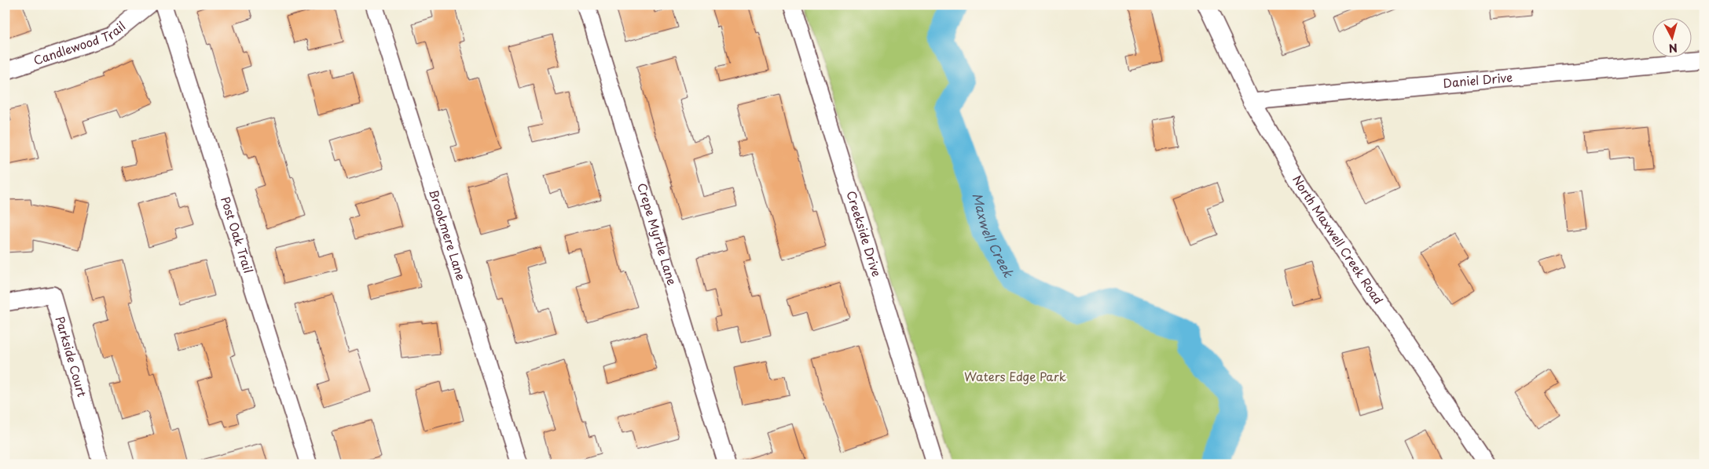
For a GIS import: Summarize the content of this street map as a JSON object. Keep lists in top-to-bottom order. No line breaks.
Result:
{"streets":{"street":["Candlewood Trail","Daniel Drive","Post Oak Trail","Brookmere Lane","Crepe Myrtle Lane","Creekside Drive","North Maxwell Creek Road","Parkside Court"]},"crossings":[["Daniel Drive","North Maxwell Creek Road"]],"water":["Maxwell Creek"],"parks":["Waters Edge Park"],"north":"bottom"}
